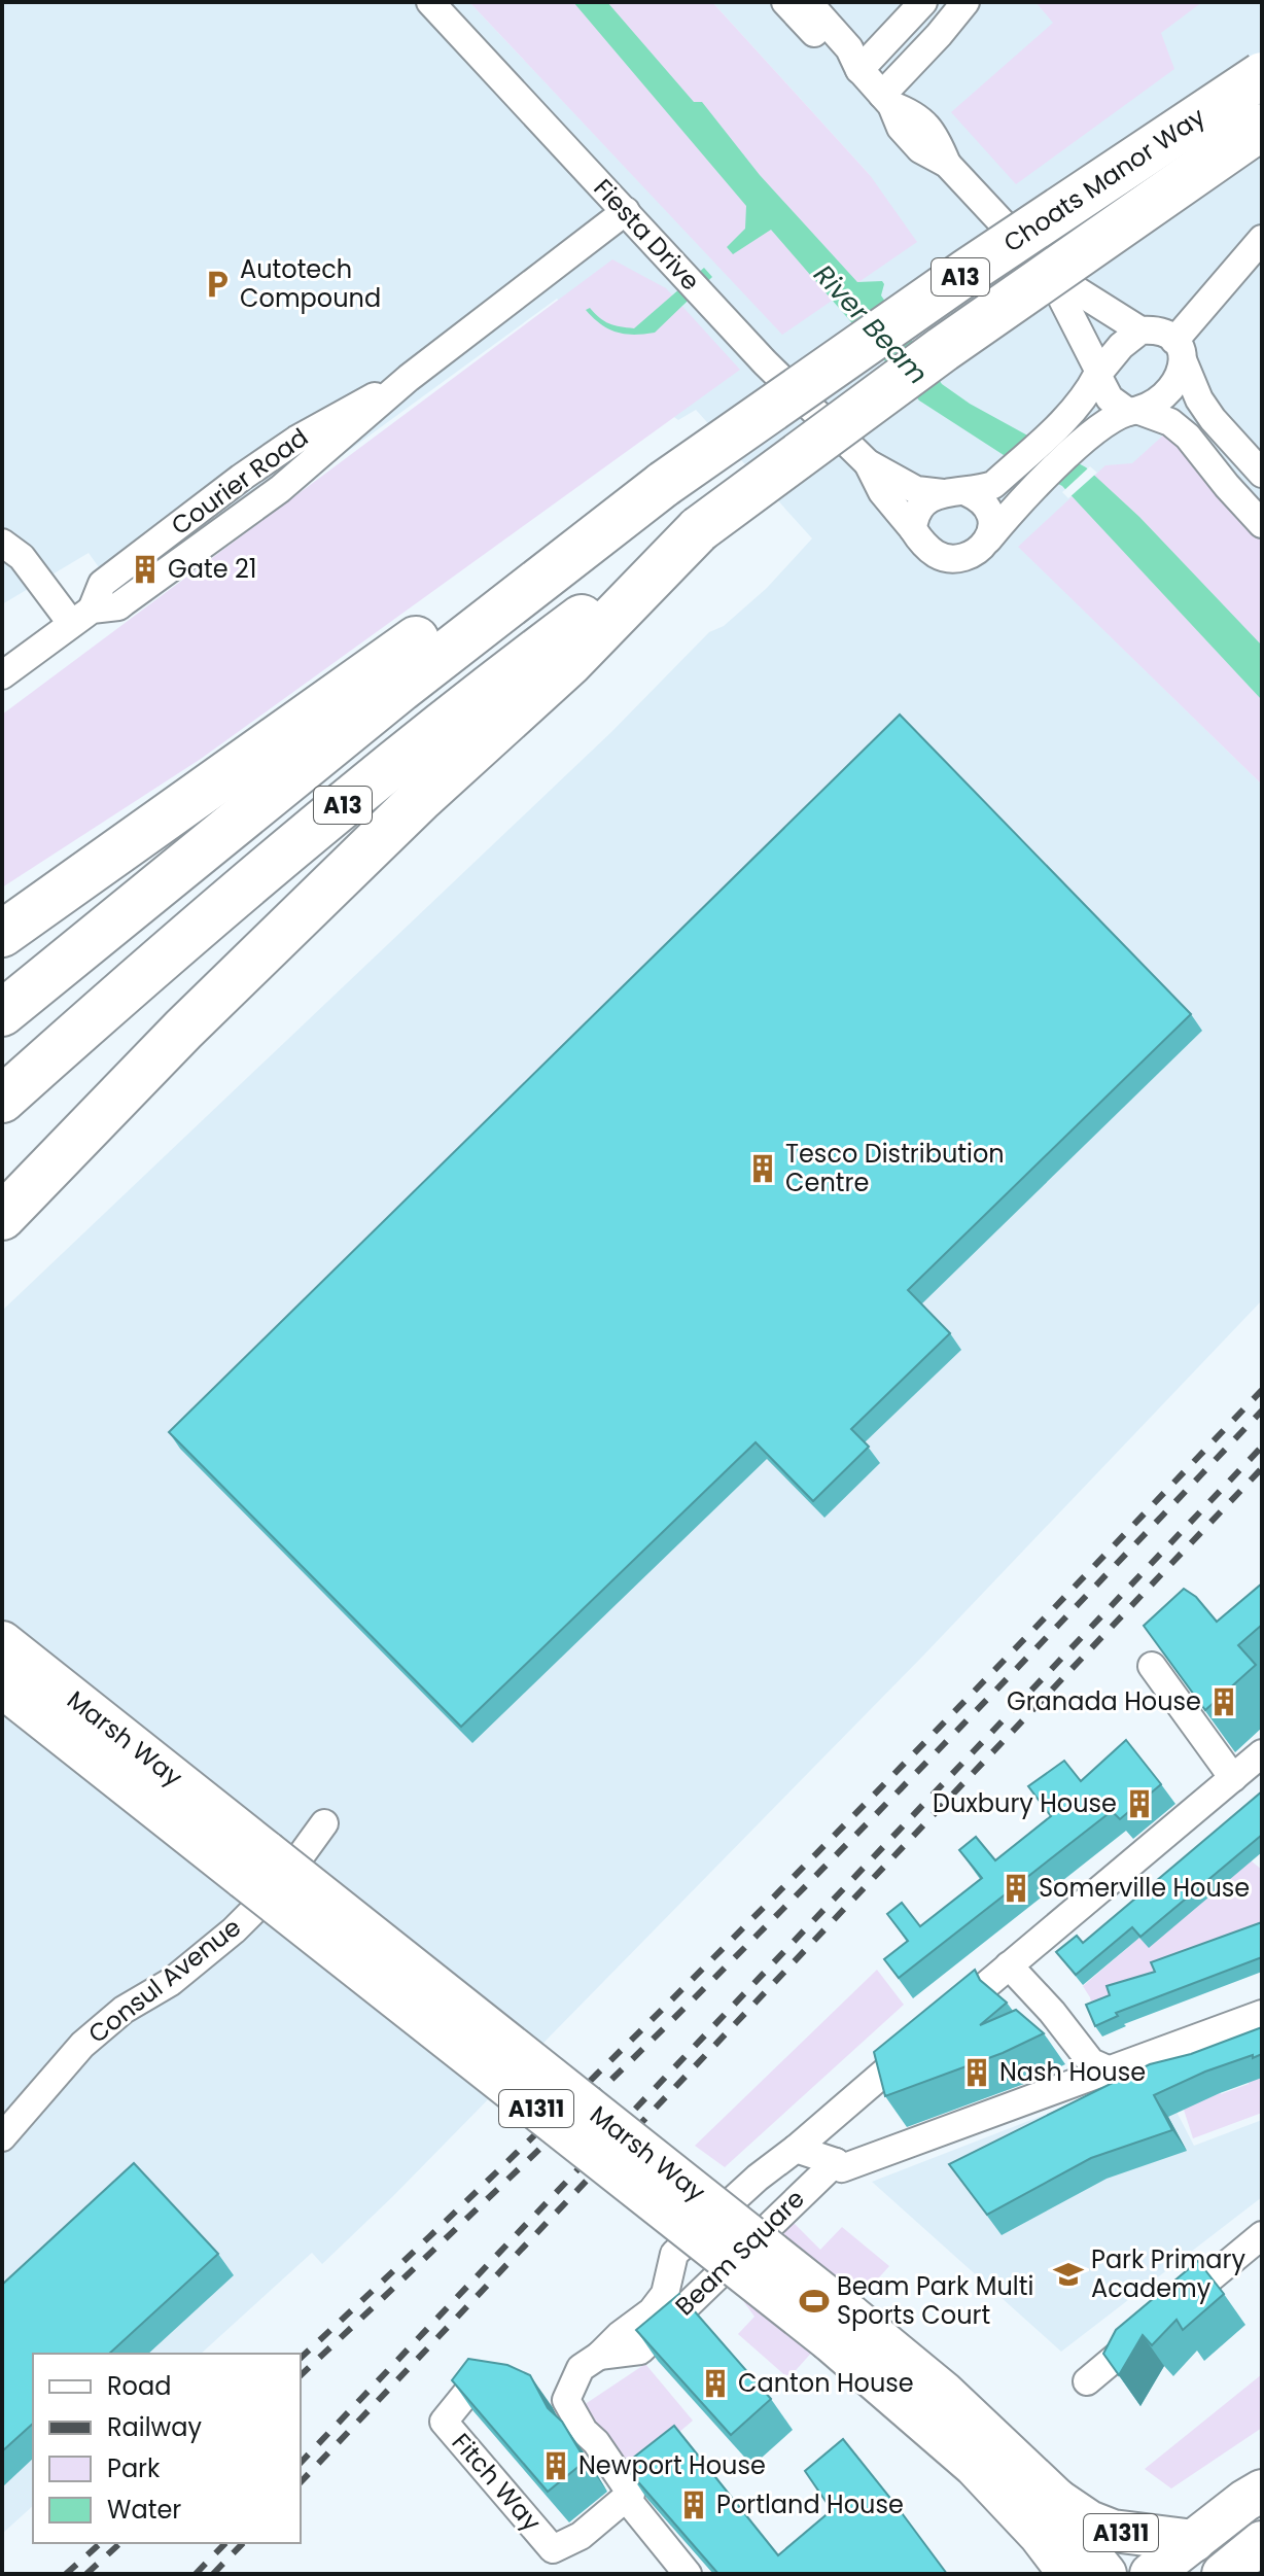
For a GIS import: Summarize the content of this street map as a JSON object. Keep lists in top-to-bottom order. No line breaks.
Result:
{"streets":{"highway":["Choats Manor Way","A13"],"main road":["Marsh Way","A1311"],"street":["Fiesta Drive","Courier Road","Consul Avenue","Beam Square","Fitch Way"]},"crossings":[["Choats Manor Way","A13"],["Fiesta Drive","Courier Road"],["Marsh Way","A1311"]],"water":["River Beam"],"places":{"parking":["Autotech Compound"],"building":["Gate 21","Tesco Distribution Centre","Granada House","Duxbury House","Somerville House","Nash House","Canton House","Newport House","Portland House"],"school or university":["Park Primary Academy"],"sports":["Beam Park Multi Sports Court"]},"legend":["Road","Railway","Park","Water"]}
